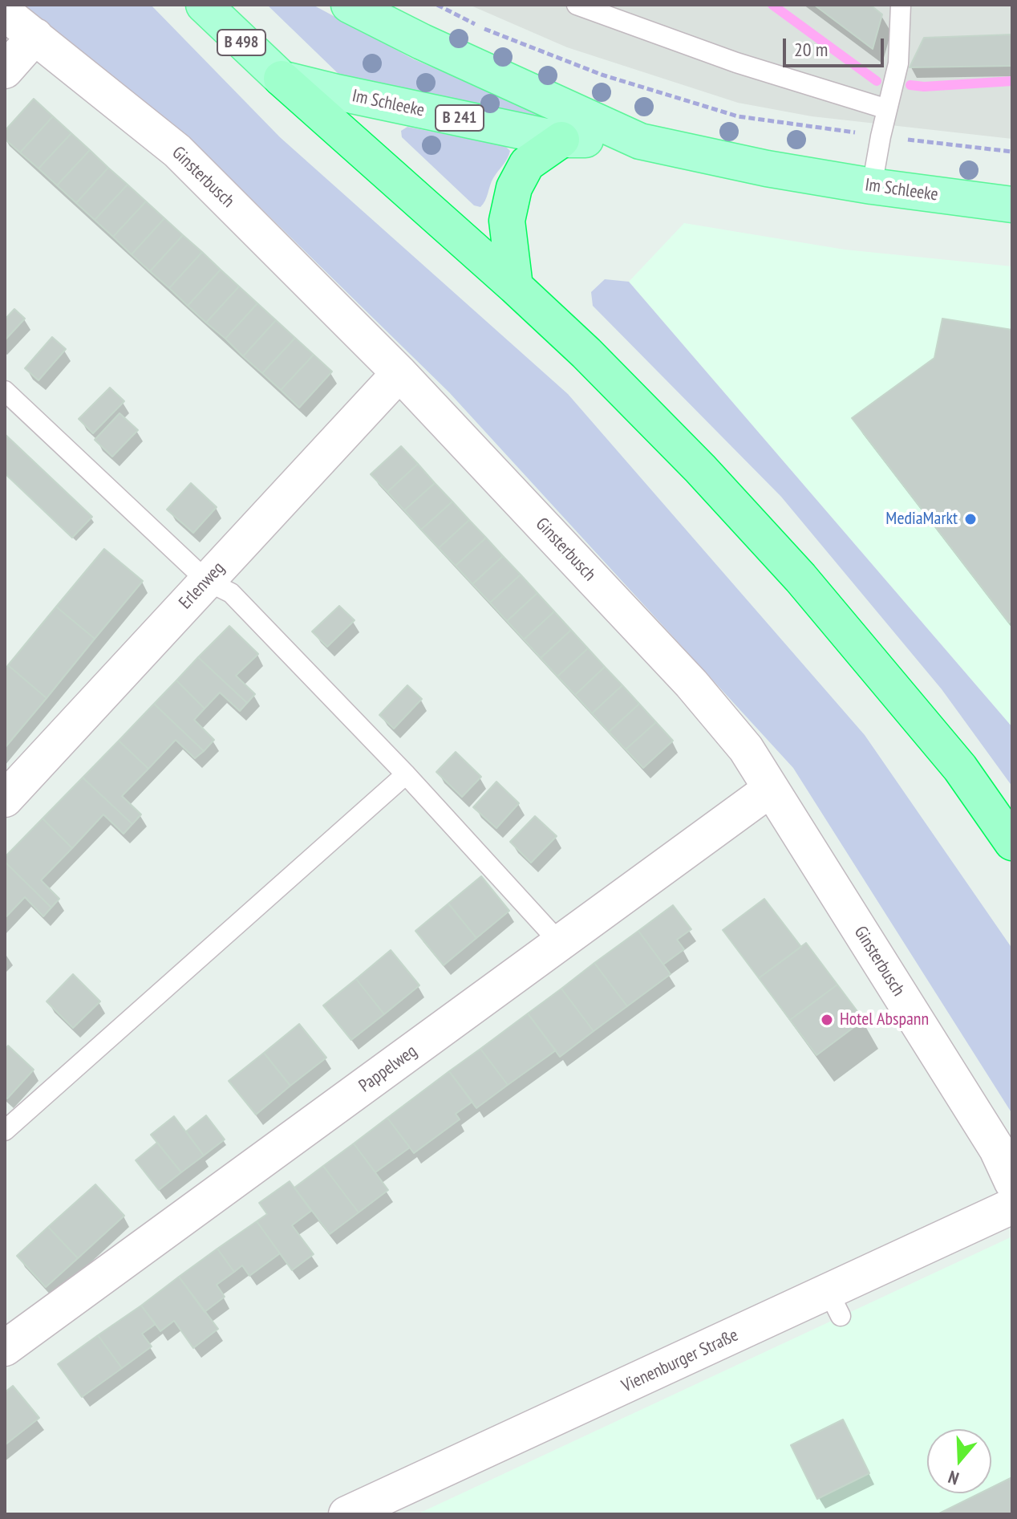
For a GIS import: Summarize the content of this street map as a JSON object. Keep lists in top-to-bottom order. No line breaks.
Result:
{"streets":{"main road":["B 498","Im Schleeke","B 241"],"street":["Ginsterbusch","Erlenweg","Pappelweg","Vienenburger Straße"]},"crossings":[["Ginsterbusch","Erlenweg"],["Ginsterbusch","Pappelweg"]],"places":["MediaMarkt","Hotel Abspann"],"scale_bar":"20 m","north":"bottom"}
